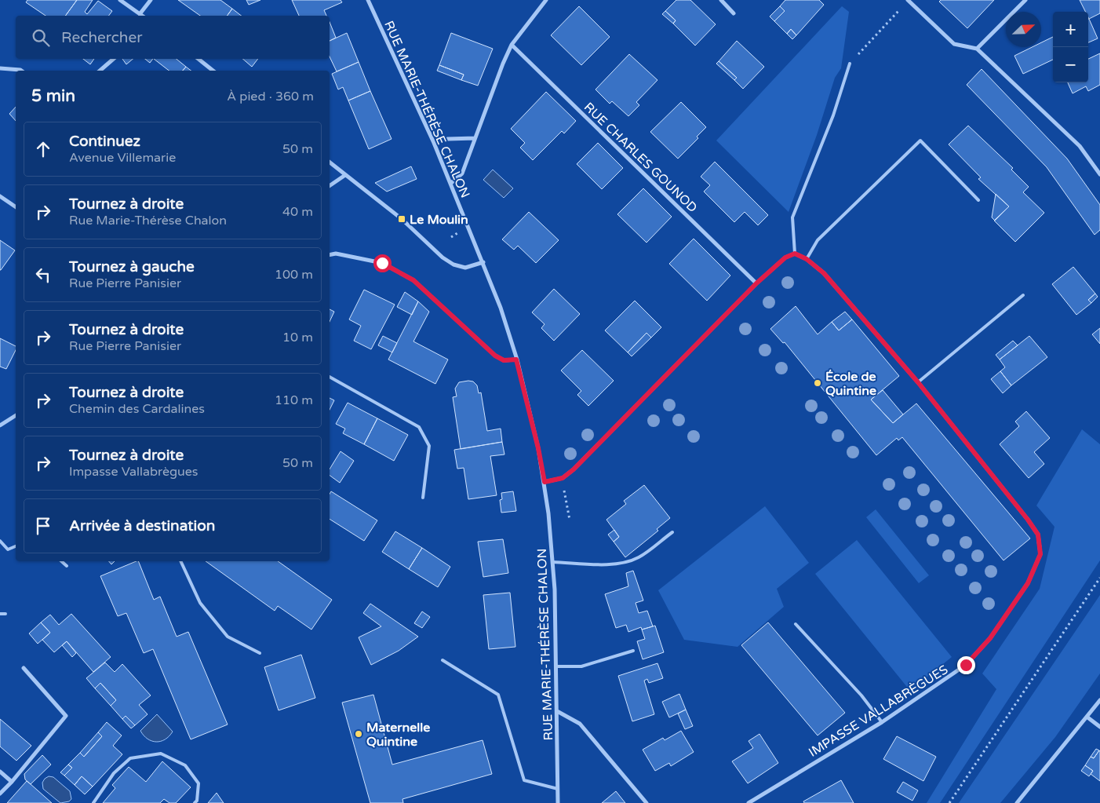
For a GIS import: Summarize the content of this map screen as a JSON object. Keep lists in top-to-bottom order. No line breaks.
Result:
{"streets":{"street":["RUE MARIE-THÉRÈSE CHALON","RUE CHARLES GOUNOD","IMPASSE VALLABRÈGUES"]},"places":{"transit":["Le Moulin"],"other":["École de Quintine","Maternelle Quintine"]},"north":"top right","page":{"map_buttons":["+","−"],"search":"Rechercher","heading":["5 min","À pied · 360 m"],"list":[["Continuez","Avenue Villemarie","50 m"],["Tournez à droite","Rue Marie-Thérèse Chalon","40 m"],["Tournez à gauche","Rue Pierre Panisier","100 m"],["Tournez à droite","Rue Pierre Panisier","10 m"],["Tournez à droite","Chemin des Cardalines","110 m"],["Tournez à droite","Impasse Vallabrègues","50 m"],"Arrivée à destination"]}}
